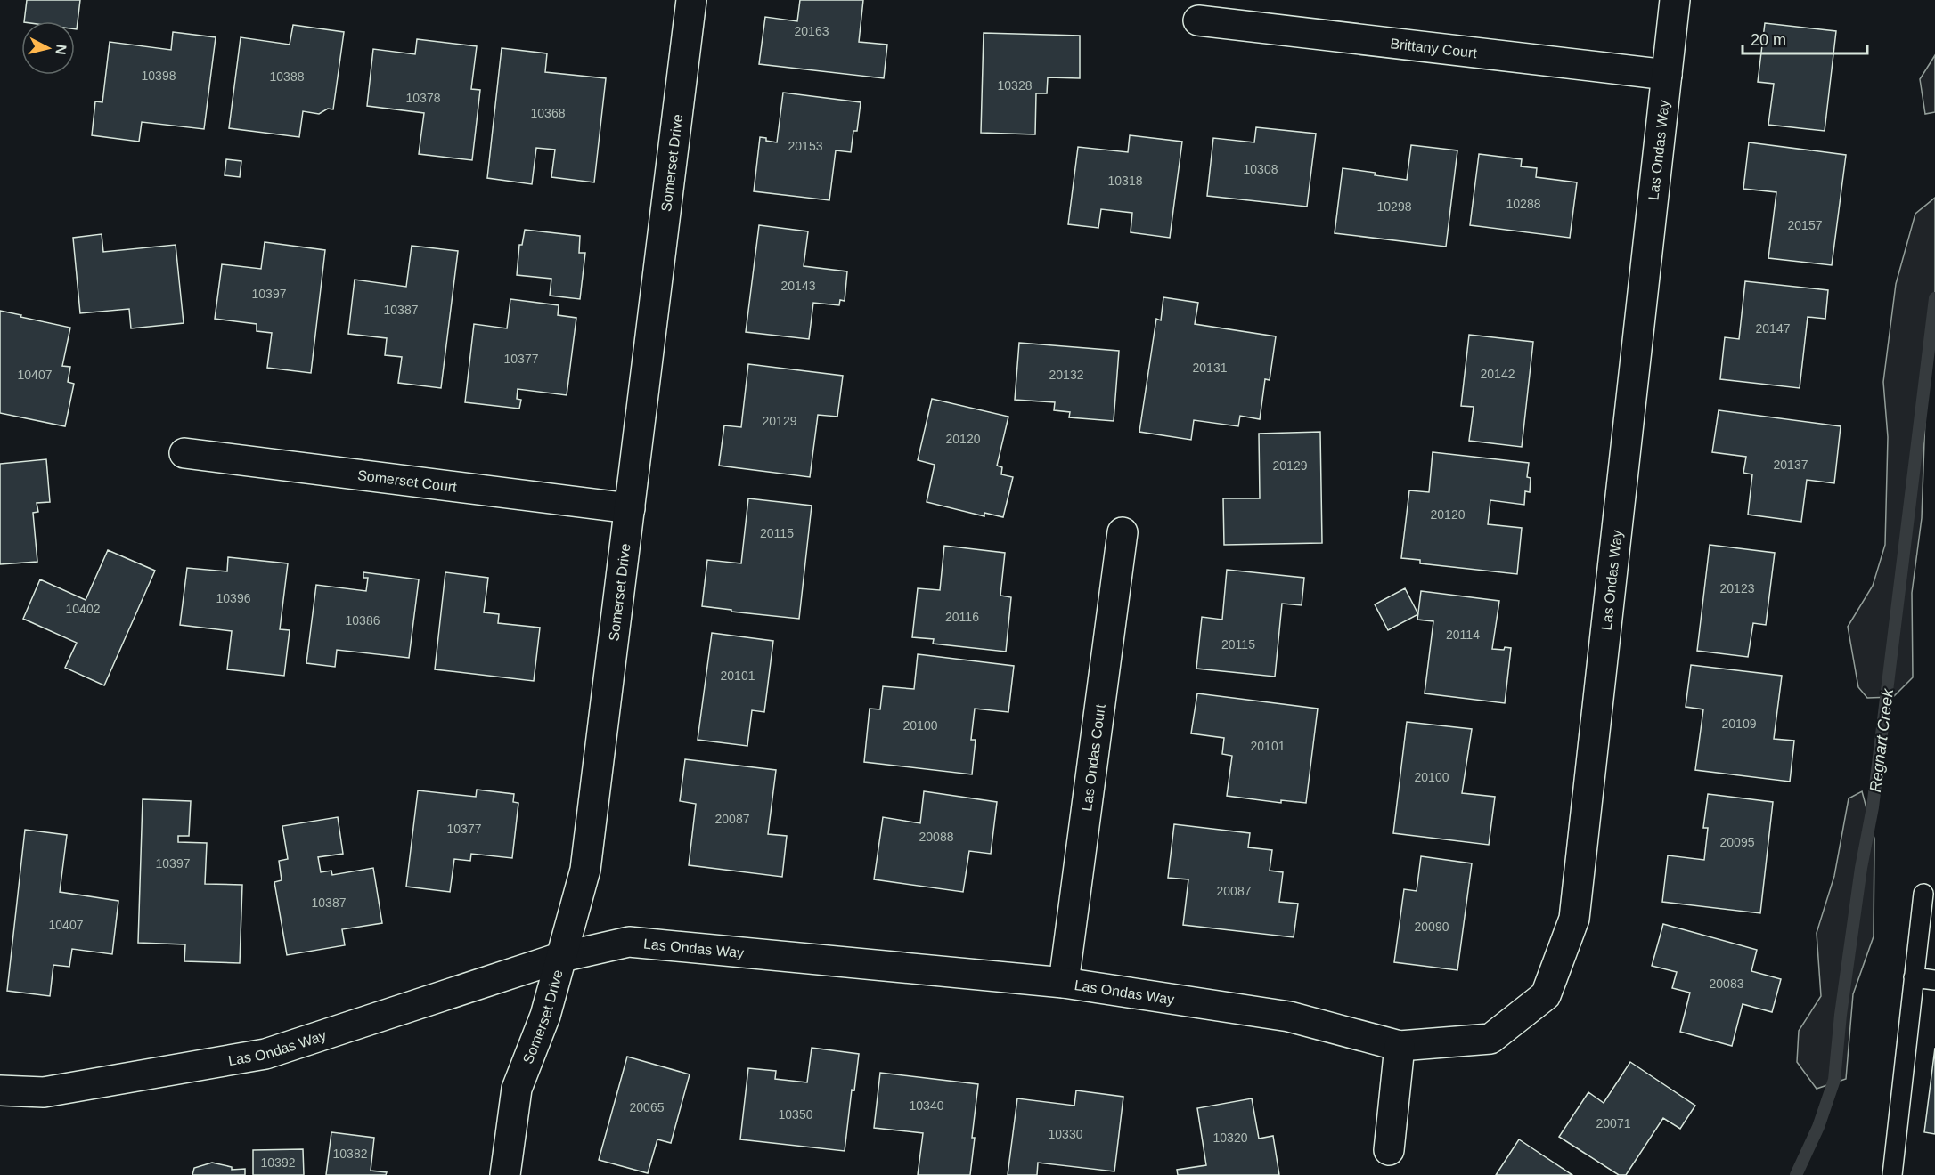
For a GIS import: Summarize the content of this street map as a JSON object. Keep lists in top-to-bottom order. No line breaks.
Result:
{"streets":{"street":["Brittany Court","Las Ondas Way","Somerset Drive","Somerset Court","Las Ondas Court"]},"crossings":[["Brittany Court","Las Ondas Way"],["Las Ondas Way","Somerset Drive"],["Las Ondas Way","Las Ondas Court"],["Somerset Drive","Somerset Court"]],"water":["Regnart Creek"],"house_numbers":["20163","10398","10388","10328","10378","10368","20153","10308","10318","10288","10298","20157","20143","10397","10387","20147","10377","20131","20142","10407","20132","20129","20120","20137","20129","20120","20115","20123","10396","10402","20116","10386","20114","20115","20101","20109","20100","20101","20100","20087","10377","20088","20095","10397","20087","10387","10407","20090","20083","10340","20065","10350","20071","10330","10320","10382","10392"],"scale_bar":"20 m","north":"right"}
